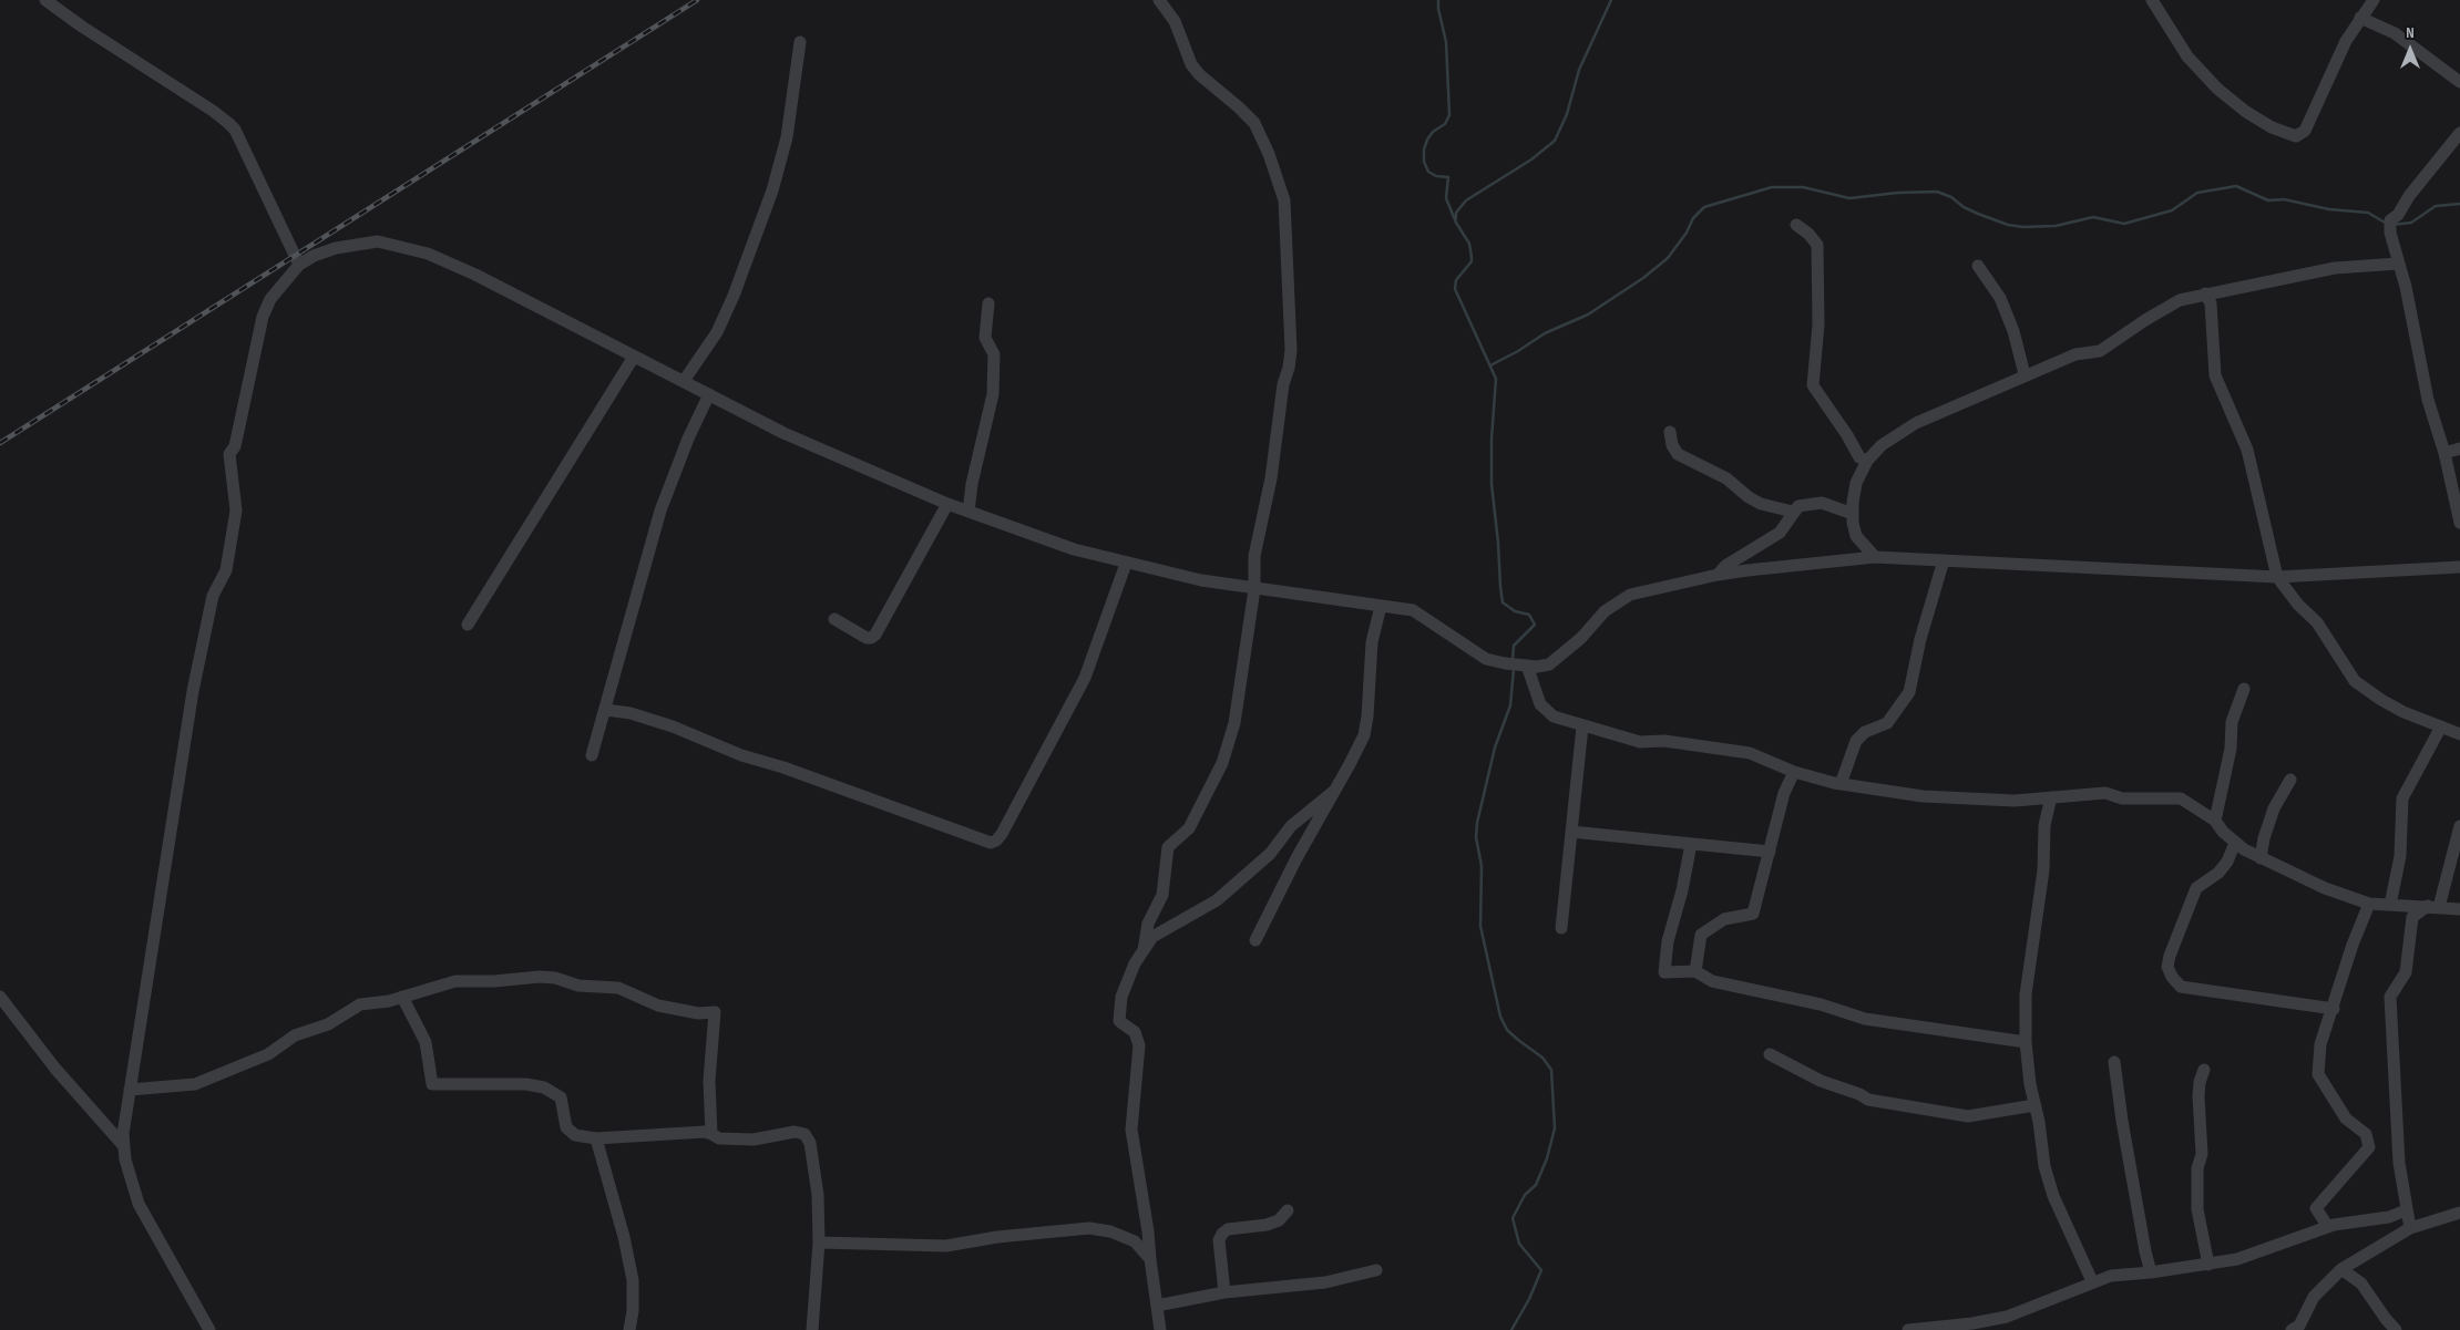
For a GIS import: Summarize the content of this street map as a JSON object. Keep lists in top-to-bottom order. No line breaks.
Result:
{"north":"top"}
